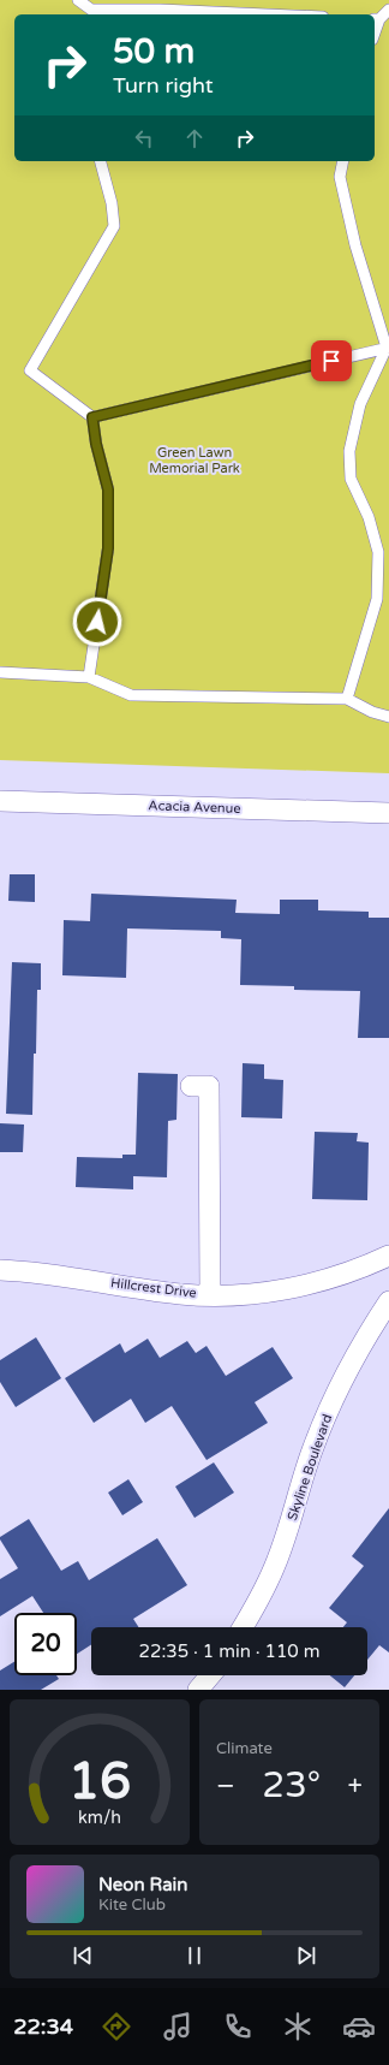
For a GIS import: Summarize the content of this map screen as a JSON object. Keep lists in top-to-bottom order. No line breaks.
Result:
{"streets":{"street":["Acacia Avenue","Hillcrest Drive","Skyline Boulevard"]},"parks":["Green Lawn Memorial Park"],"page":{"turn":["50 m","Turn right"],"limit":"20","trip":"22:35 · 1 min · 110 m","tile":"Climate","heat":["−","23°","+"],"song":["Neon Rain","Kite Club"],"tabs":"22:34","gauge":["16","km/h"]}}
